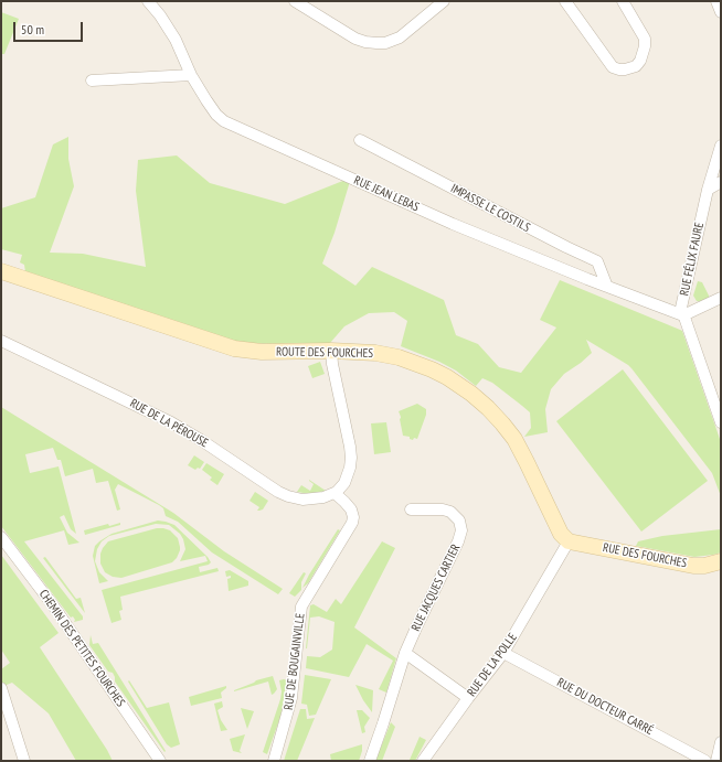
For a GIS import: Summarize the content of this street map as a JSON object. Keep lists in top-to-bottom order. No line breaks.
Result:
{"streets":{"main road":["ROUTE DES FOURCHES","RUE DES FOURCHES"],"street":["RUE JEAN LEBAS","IMPASSE LE COSTILS","RUE FÉLIX FAURE","RUE DE LA PÉROUSE","RUE JACQUES CARTIER","CHEMIN DES PETITES FOURCHES","RUE DE BOUGAINVILLE","RUE DE LA POLLE","RUE DU DOCTEUR CARRÉ"]},"crossings":[["RUE JEAN LEBAS","IMPASSE LE COSTILS"],["RUE JEAN LEBAS","RUE FÉLIX FAURE"],["ROUTE DES FOURCHES","RUE DES FOURCHES"],["ROUTE DES FOURCHES","RUE DE LA POLLE"],["RUE DE LA PÉROUSE","RUE DE BOUGAINVILLE"],["RUE DES FOURCHES","RUE DE LA POLLE"],["RUE DE LA POLLE","RUE DU DOCTEUR CARRÉ"]],"scale_bar":"50 m"}
